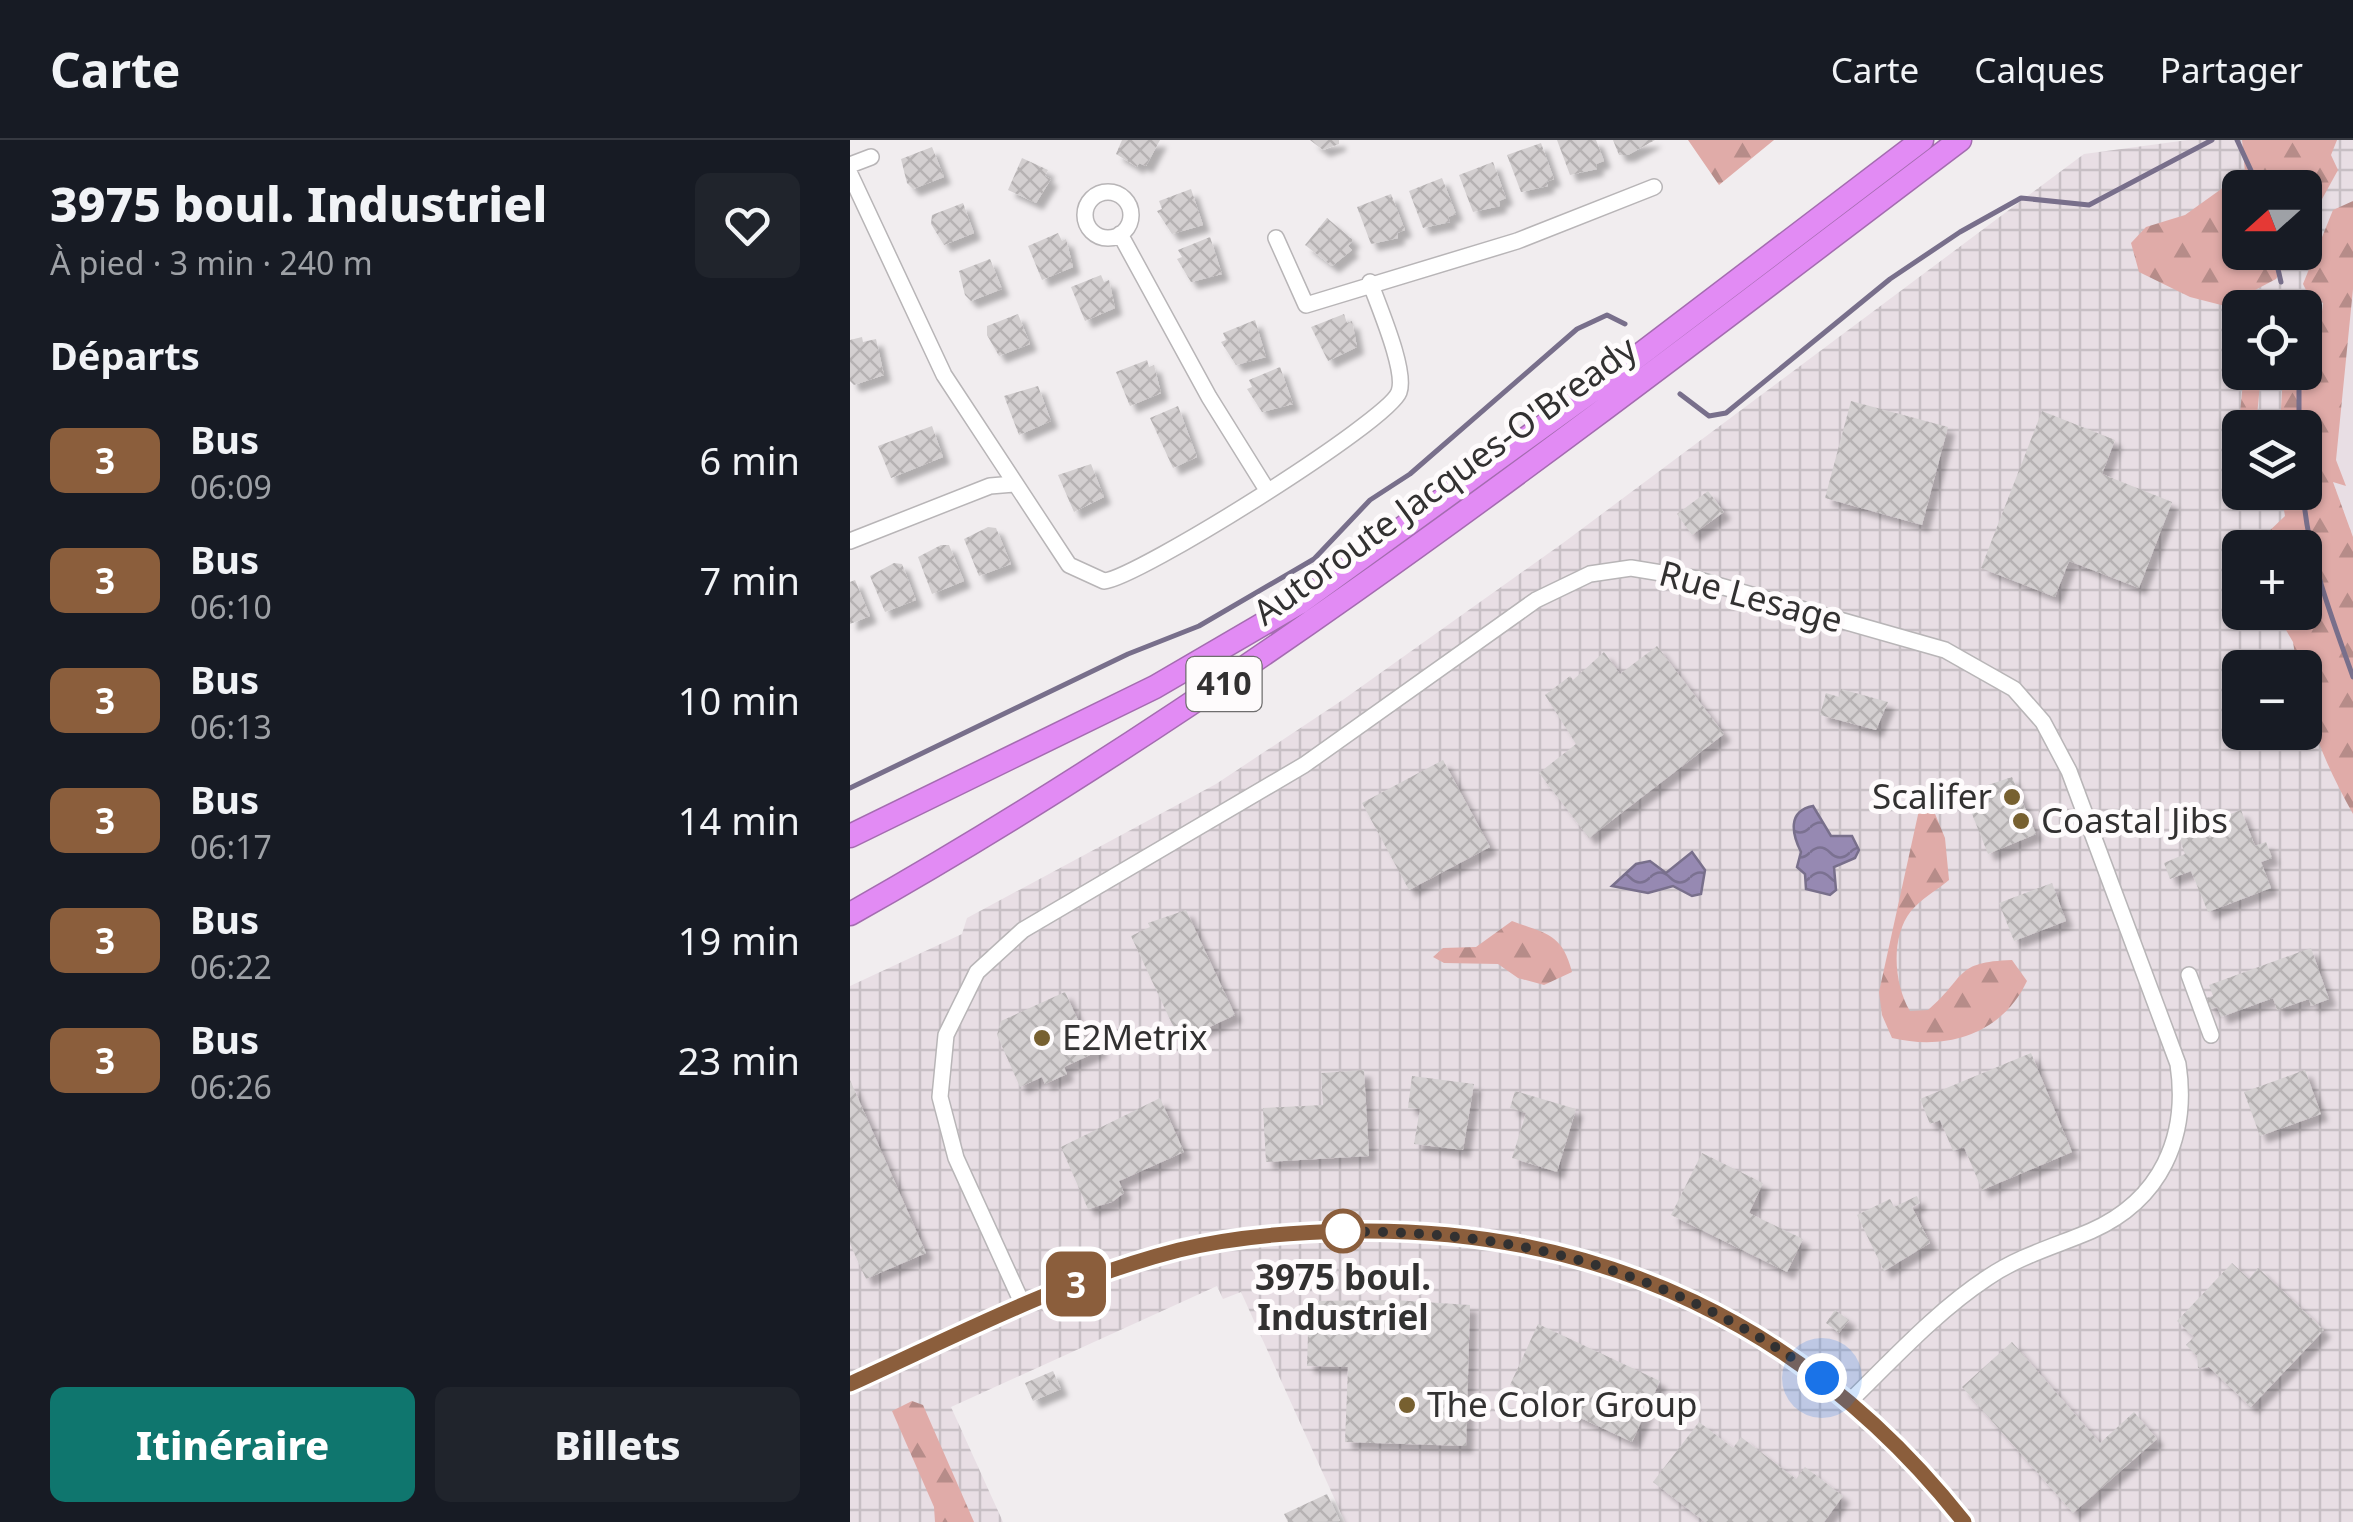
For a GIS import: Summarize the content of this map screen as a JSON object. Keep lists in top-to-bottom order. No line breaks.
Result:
{"streets":{"highway":["Autoroute Jacques-O'Bready","410"],"street":["Rue Lesage"]},"places":["Scalifer","Coastal Jibs","E2Metrix","3975 boul. Industriel","The Color Group"],"lines":["bus line 3"],"north":"left","page":{"header":"Carte","nav":["Carte","Calques","Partager"],"heading":[["3975 boul. Industriel","À pied · 3 min · 240 m"],"Départs"],"on_map":"3","map_buttons":["+","−"],"list":[{"mark":"3","name":"Bus","note":"06:09","value":"6 min"},{"mark":"3","name":"Bus","note":"06:10","value":"7 min"},{"mark":"3","name":"Bus","note":"06:13","value":"10 min"},{"mark":"3","name":"Bus","note":"06:17","value":"14 min"},{"mark":"3","name":"Bus","note":"06:22","value":"19 min"},{"mark":"3","name":"Bus","note":"06:26","value":"23 min"}],"buttons":["Itinéraire","Billets"]}}
